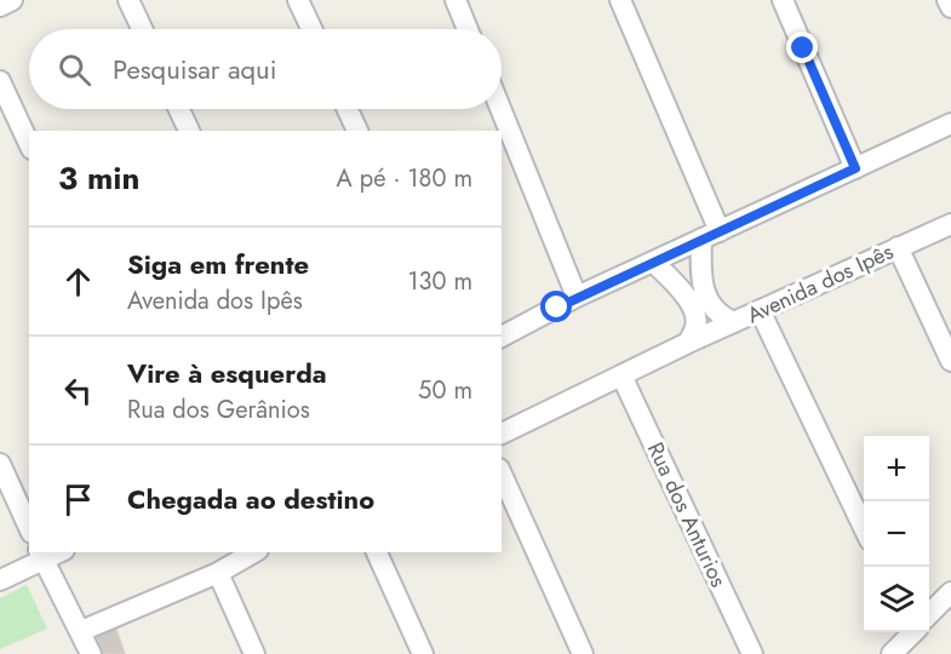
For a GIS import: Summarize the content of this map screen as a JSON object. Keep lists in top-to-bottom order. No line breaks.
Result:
{"streets":{"street":["Avenida dos Ipês","Rua dos Anturios"]},"crossings":[["Avenida dos Ipês","Rua dos Anturios"]],"page":{"search":"Pesquisar aqui","heading":["3 min","A pé · 180 m"],"list":[["Siga em frente","Avenida dos Ipês","130 m"],["Vire à esquerda","Rua dos Gerânios","50 m"],"Chegada ao destino"],"map_buttons":["+","−"]}}
